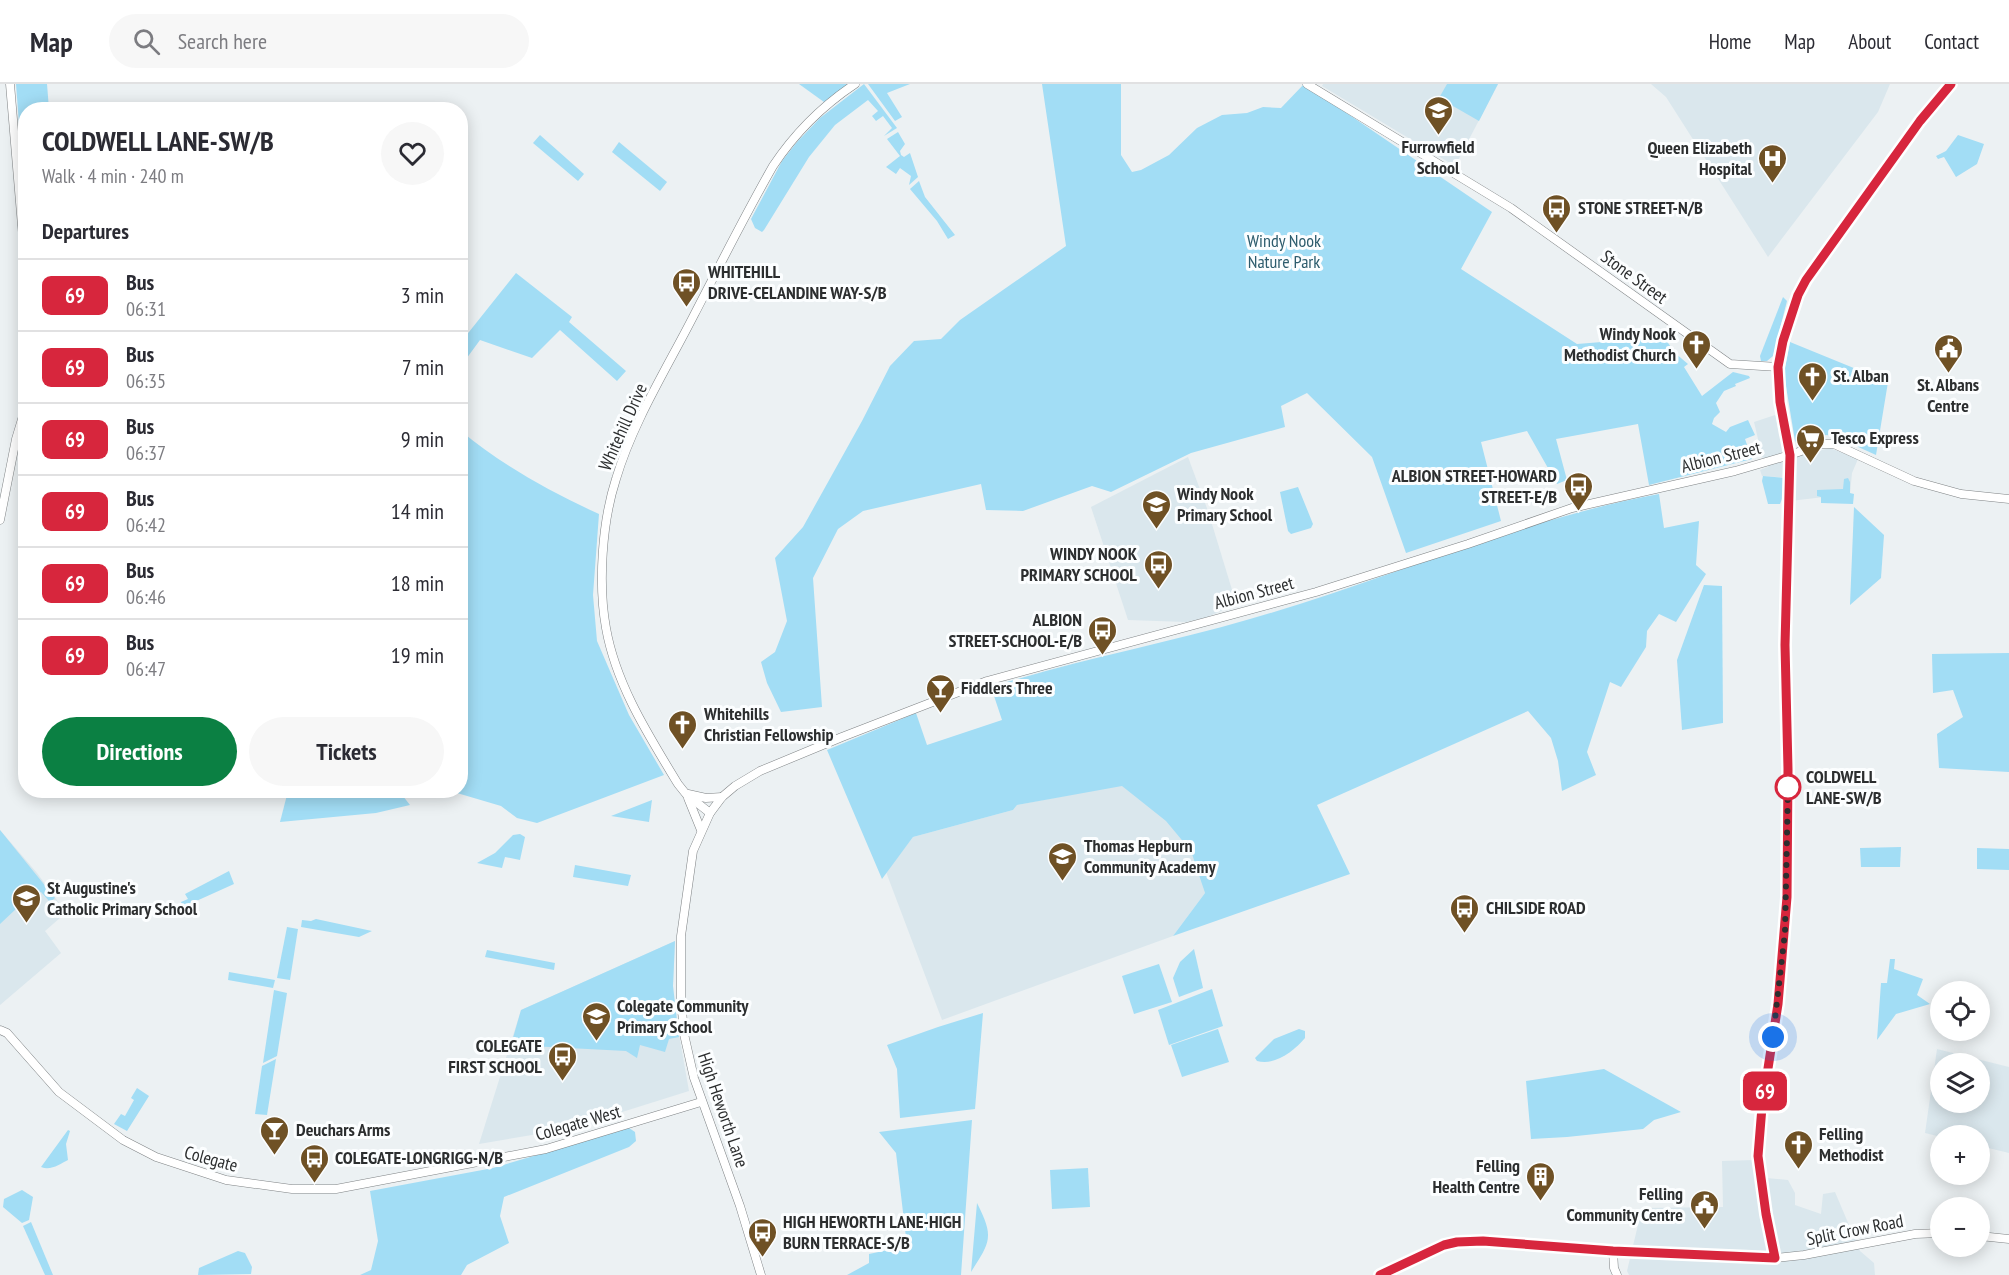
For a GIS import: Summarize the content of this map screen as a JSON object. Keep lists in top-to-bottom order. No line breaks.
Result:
{"streets":{"street":["Stone Street","Whitehill Drive","Albion Street","High Heworth Lane","Colegate West","Colegate","Split Crow Road"]},"crossings":[["Whitehill Drive","High Heworth Lane"],["Albion Street","High Heworth Lane"],["High Heworth Lane","Colegate West"],["Colegate West","Colegate"]],"parks":["Windy Nook Nature Park"],"places":{"school or university":["Furrowfield School","Windy Nook Primary School","Thomas Hepburn Community Academy","St Augustine's Catholic Primary School","Colegate Community Primary School"],"hospital":["Queen Elizabeth Hospital"],"bus stop":["STONE STREET-N/B","WHITEHILL DRIVE-CELANDINE WAY-S/B","ALBION STREET-HOWARD STREET-E/B","WINDY NOOK PRIMARY SCHOOL","ALBION STREET-SCHOOL-E/B","CHILSIDE ROAD","COLEGATE FIRST SCHOOL","COLEGATE-LONGRIGG-N/B","HIGH HEWORTH LANE-HIGH BURN TERRACE-S/B"],"church":["Windy Nook Methodist Church","St. Alban","Whitehills Christian Fellowship","Felling Methodist"],"public building":["St. Albans Centre","Felling Community Centre"],"supermarket":["Tesco Express"],"bar":["Fiddlers Three","Deuchars Arms"],"other":["COLDWELL LANE-SW/B"],"building":["Felling Health Centre"]},"lines":["bus line 69"],"page":{"header":"Map","search":"Search here","nav":["Home","Map","About","Contact"],"on_map":"69","heading":[["COLDWELL LANE-SW/B","Walk · 4 min · 240 m"],"Departures"],"list":[{"mark":"69","name":"Bus","note":"06:31","value":"3 min"},{"mark":"69","name":"Bus","note":"06:35","value":"7 min"},{"mark":"69","name":"Bus","note":"06:37","value":"9 min"},{"mark":"69","name":"Bus","note":"06:42","value":"14 min"},{"mark":"69","name":"Bus","note":"06:46","value":"18 min"},{"mark":"69","name":"Bus","note":"06:47","value":"19 min"}],"buttons":["Directions","Tickets"],"map_buttons":["+","−"]}}
